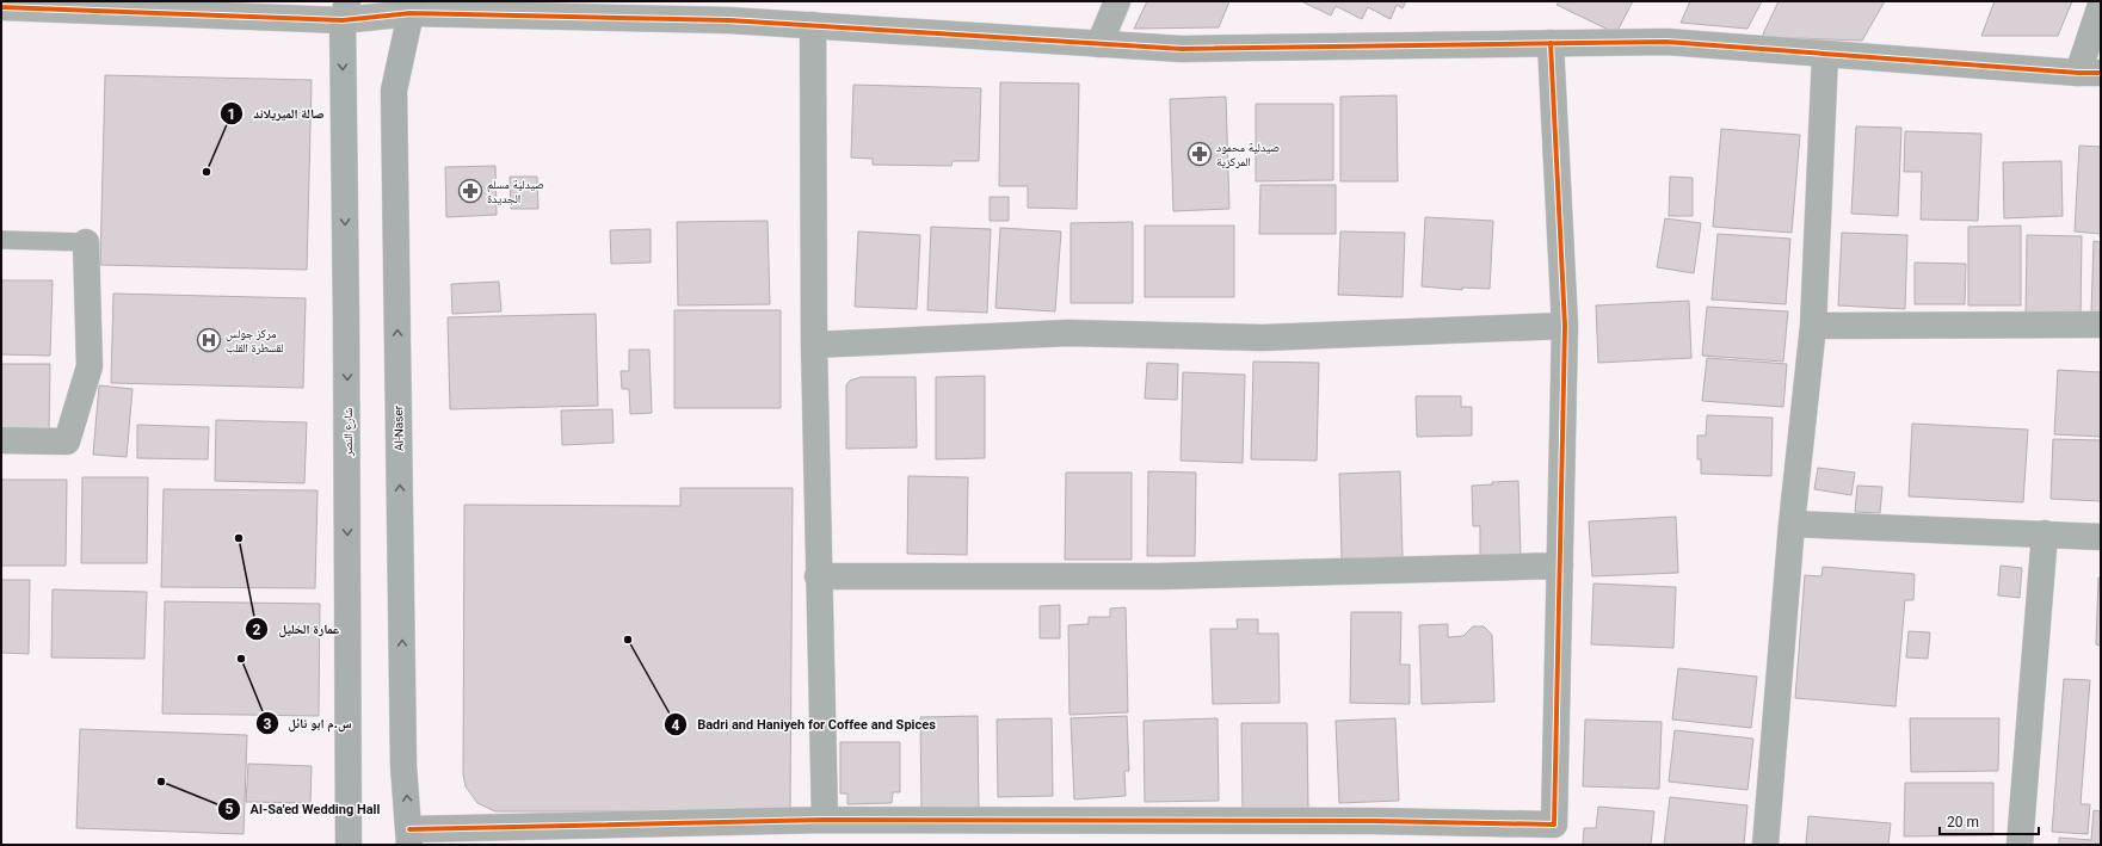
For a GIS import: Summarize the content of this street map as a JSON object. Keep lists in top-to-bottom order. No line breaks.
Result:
{"streets":{"main road":["Al-Naser","شارع النصر"]},"one_way":["Al-Naser","شارع النصر"],"places":{"pharmacy":["صيدلية محمود المركزية","صيدلية مسلم الجديدة"],"other":["صالة الميريلاند","عمارة الخليل","Badri and Haniyeh for Coffee and Spices","س.م ابو نائل","Al-Sa'ed Wedding Hall"],"hospital":["مركز جولس لقسطرة القلب"]},"scale_bar":"20 m"}
